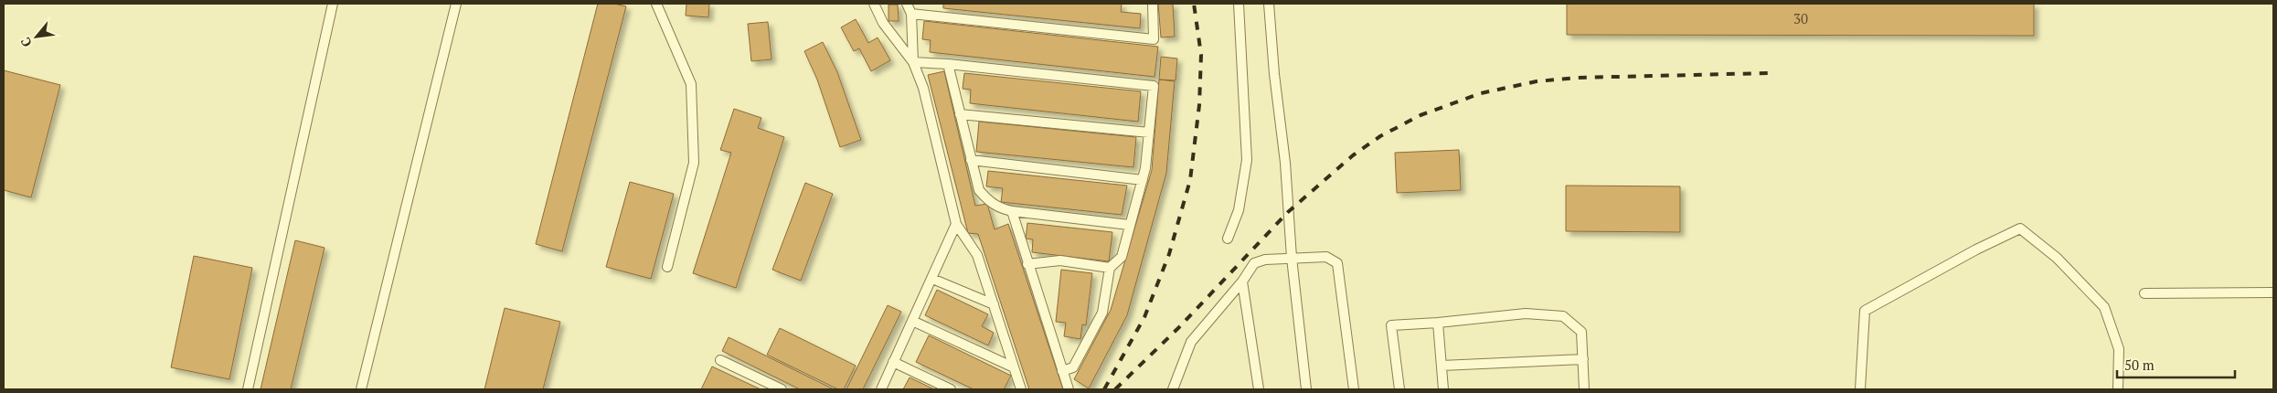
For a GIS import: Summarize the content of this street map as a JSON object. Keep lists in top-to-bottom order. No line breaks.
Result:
{"house_numbers":["30"],"scale_bar":"50 m","north":"bottom left"}
